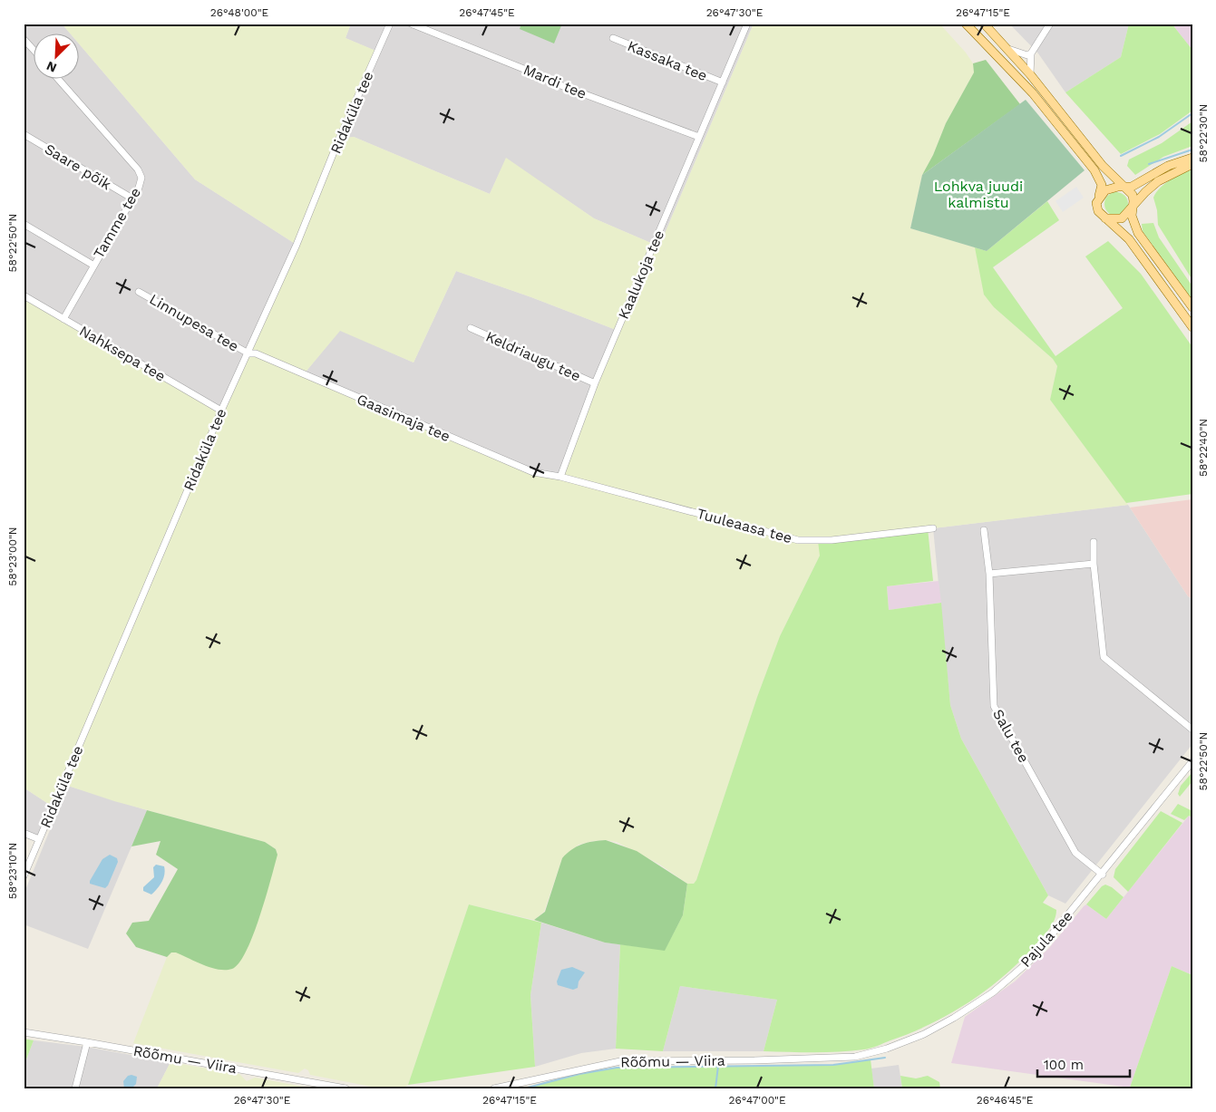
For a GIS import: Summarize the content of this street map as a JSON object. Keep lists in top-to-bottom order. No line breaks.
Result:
{"streets":{"street":["Kassaka tee","Mardi tee","Ridaküla tee","Saare põik","Tamme tee","Kaalukoja tee","Linnupesa tee","Nahksepa tee","Keldriaugu tee","Gaasimaja tee","Tuuleaasa tee","Salu tee","Pajula tee","Rõõmu — Viira"]},"crossings":[["Kassaka tee","Kaalukoja tee"],["Mardi tee","Kaalukoja tee"],["Ridaküla tee","Linnupesa tee"],["Ridaküla tee","Nahksepa tee"],["Ridaküla tee","Gaasimaja tee"],["Saare põik","Tamme tee"],["Tamme tee","Nahksepa tee"],["Kaalukoja tee","Keldriaugu tee"],["Kaalukoja tee","Gaasimaja tee"],["Kaalukoja tee","Tuuleaasa tee"],["Linnupesa tee","Gaasimaja tee"],["Gaasimaja tee","Tuuleaasa tee"],["Salu tee","Pajula tee"],["Pajula tee","Rõõmu — Viira"]],"parks":["Lohkva juudi kalmistu"],"scale_bar":"100 m","north":"bottom left","coordinates":["26°48'00\"E","26°47'45\"E","26°47'30\"E","26°47'15\"E","58°22'30\"N","58°22'50\"N","58°22'40\"N","58°23'00\"N","58°23'10\"N","26°47'00\"E","26°46'45\"E"]}
